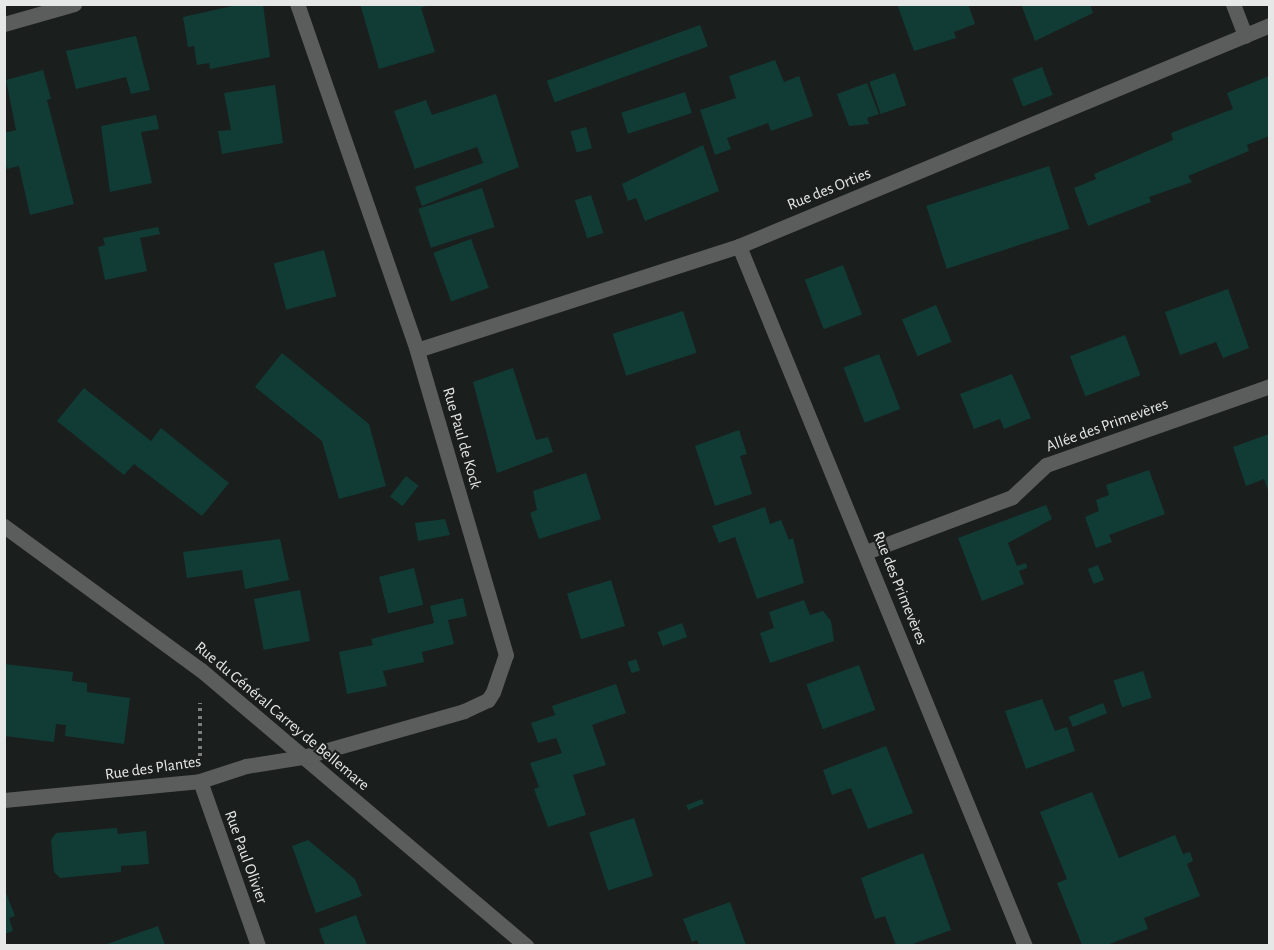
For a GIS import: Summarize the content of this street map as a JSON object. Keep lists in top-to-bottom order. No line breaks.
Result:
{"streets":{"street":["Rue des Orties","Allée des Primevères","Rue Paul de Kock","Rue des Primevères","Rue du Général Carrey de Bellemare","Rue des Plantes","Rue Paul Olivier"]},"crossings":[["Rue des Orties","Rue Paul de Kock"],["Rue des Orties","Rue des Primevères"],["Allée des Primevères","Rue des Primevères"],["Rue Paul de Kock","Rue du Général Carrey de Bellemare"],["Rue Paul de Kock","Rue des Plantes"],["Rue du Général Carrey de Bellemare","Rue des Plantes"],["Rue des Plantes","Rue Paul Olivier"]]}
